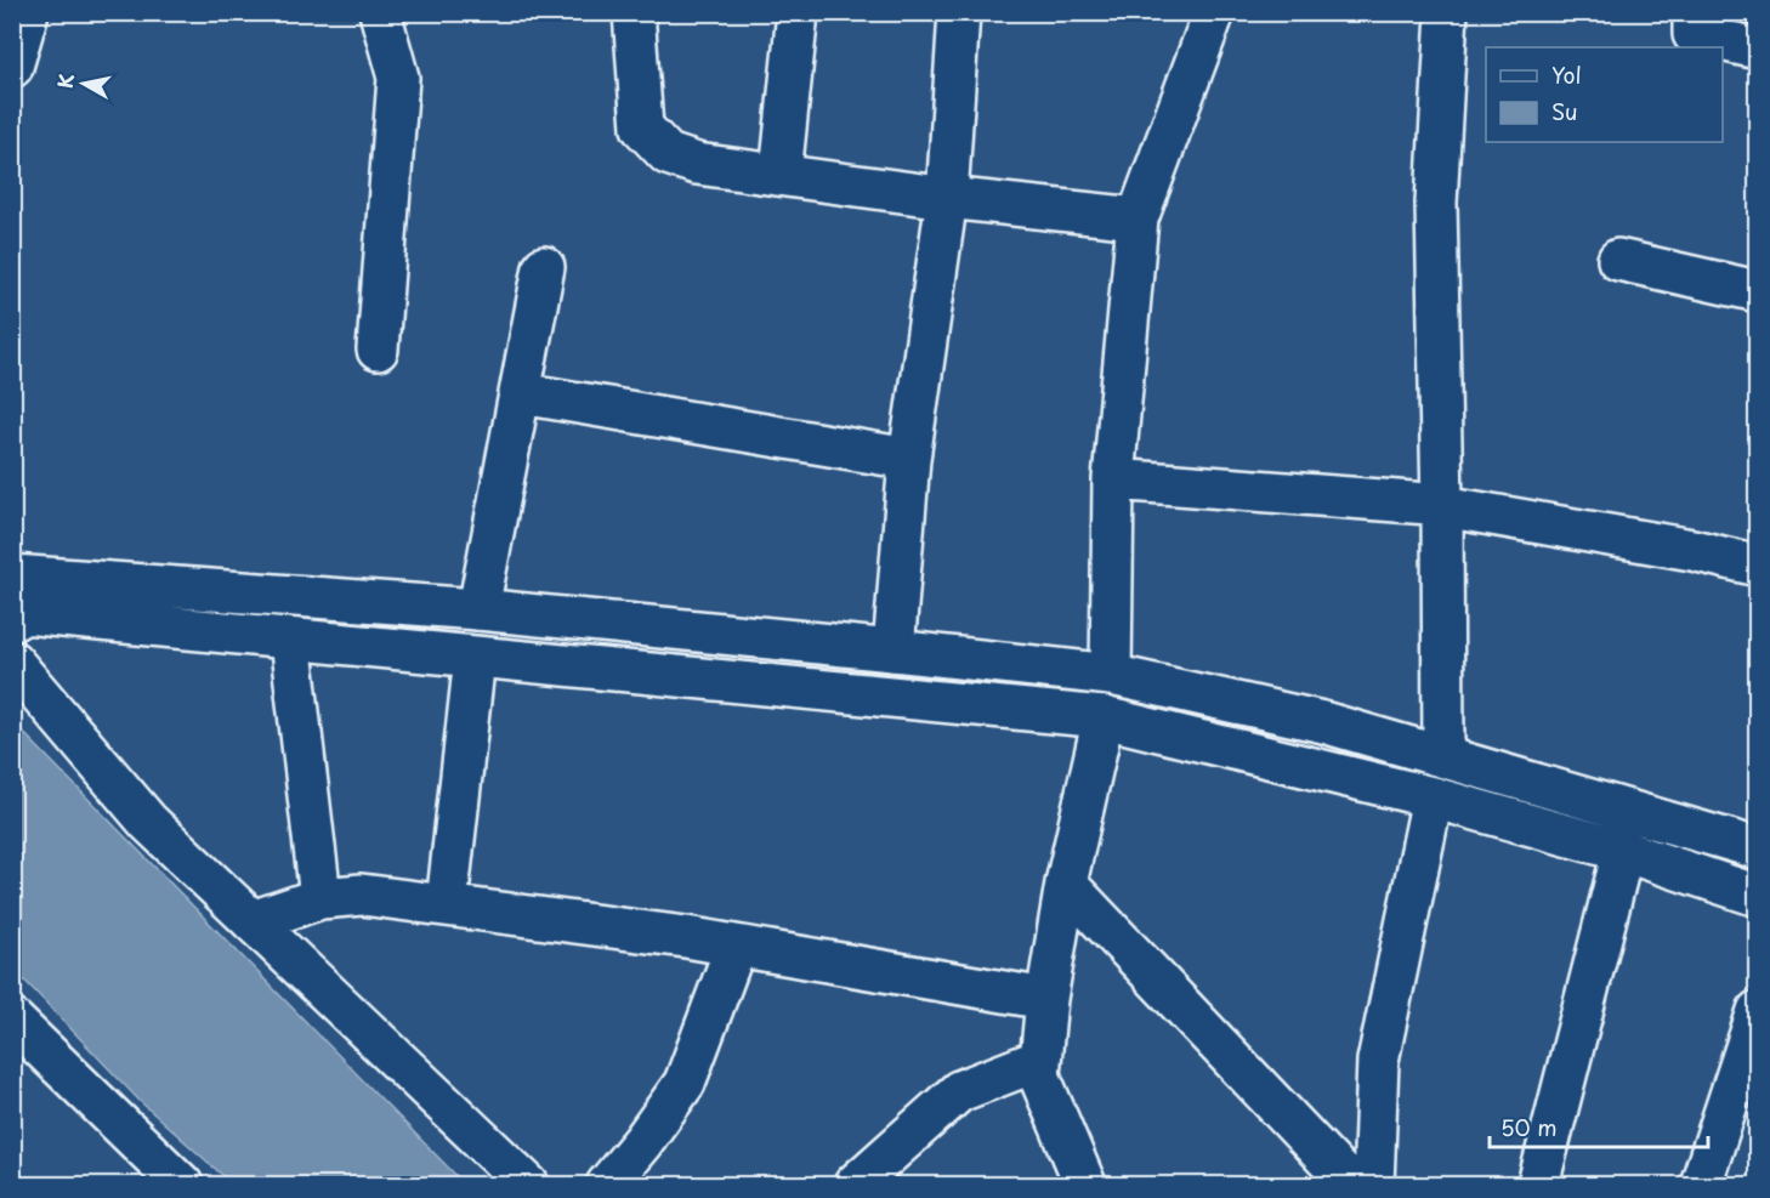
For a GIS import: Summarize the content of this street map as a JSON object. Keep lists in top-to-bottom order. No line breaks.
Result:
{"legend":["Yol","Su"],"scale_bar":"50 m","north":"left"}
